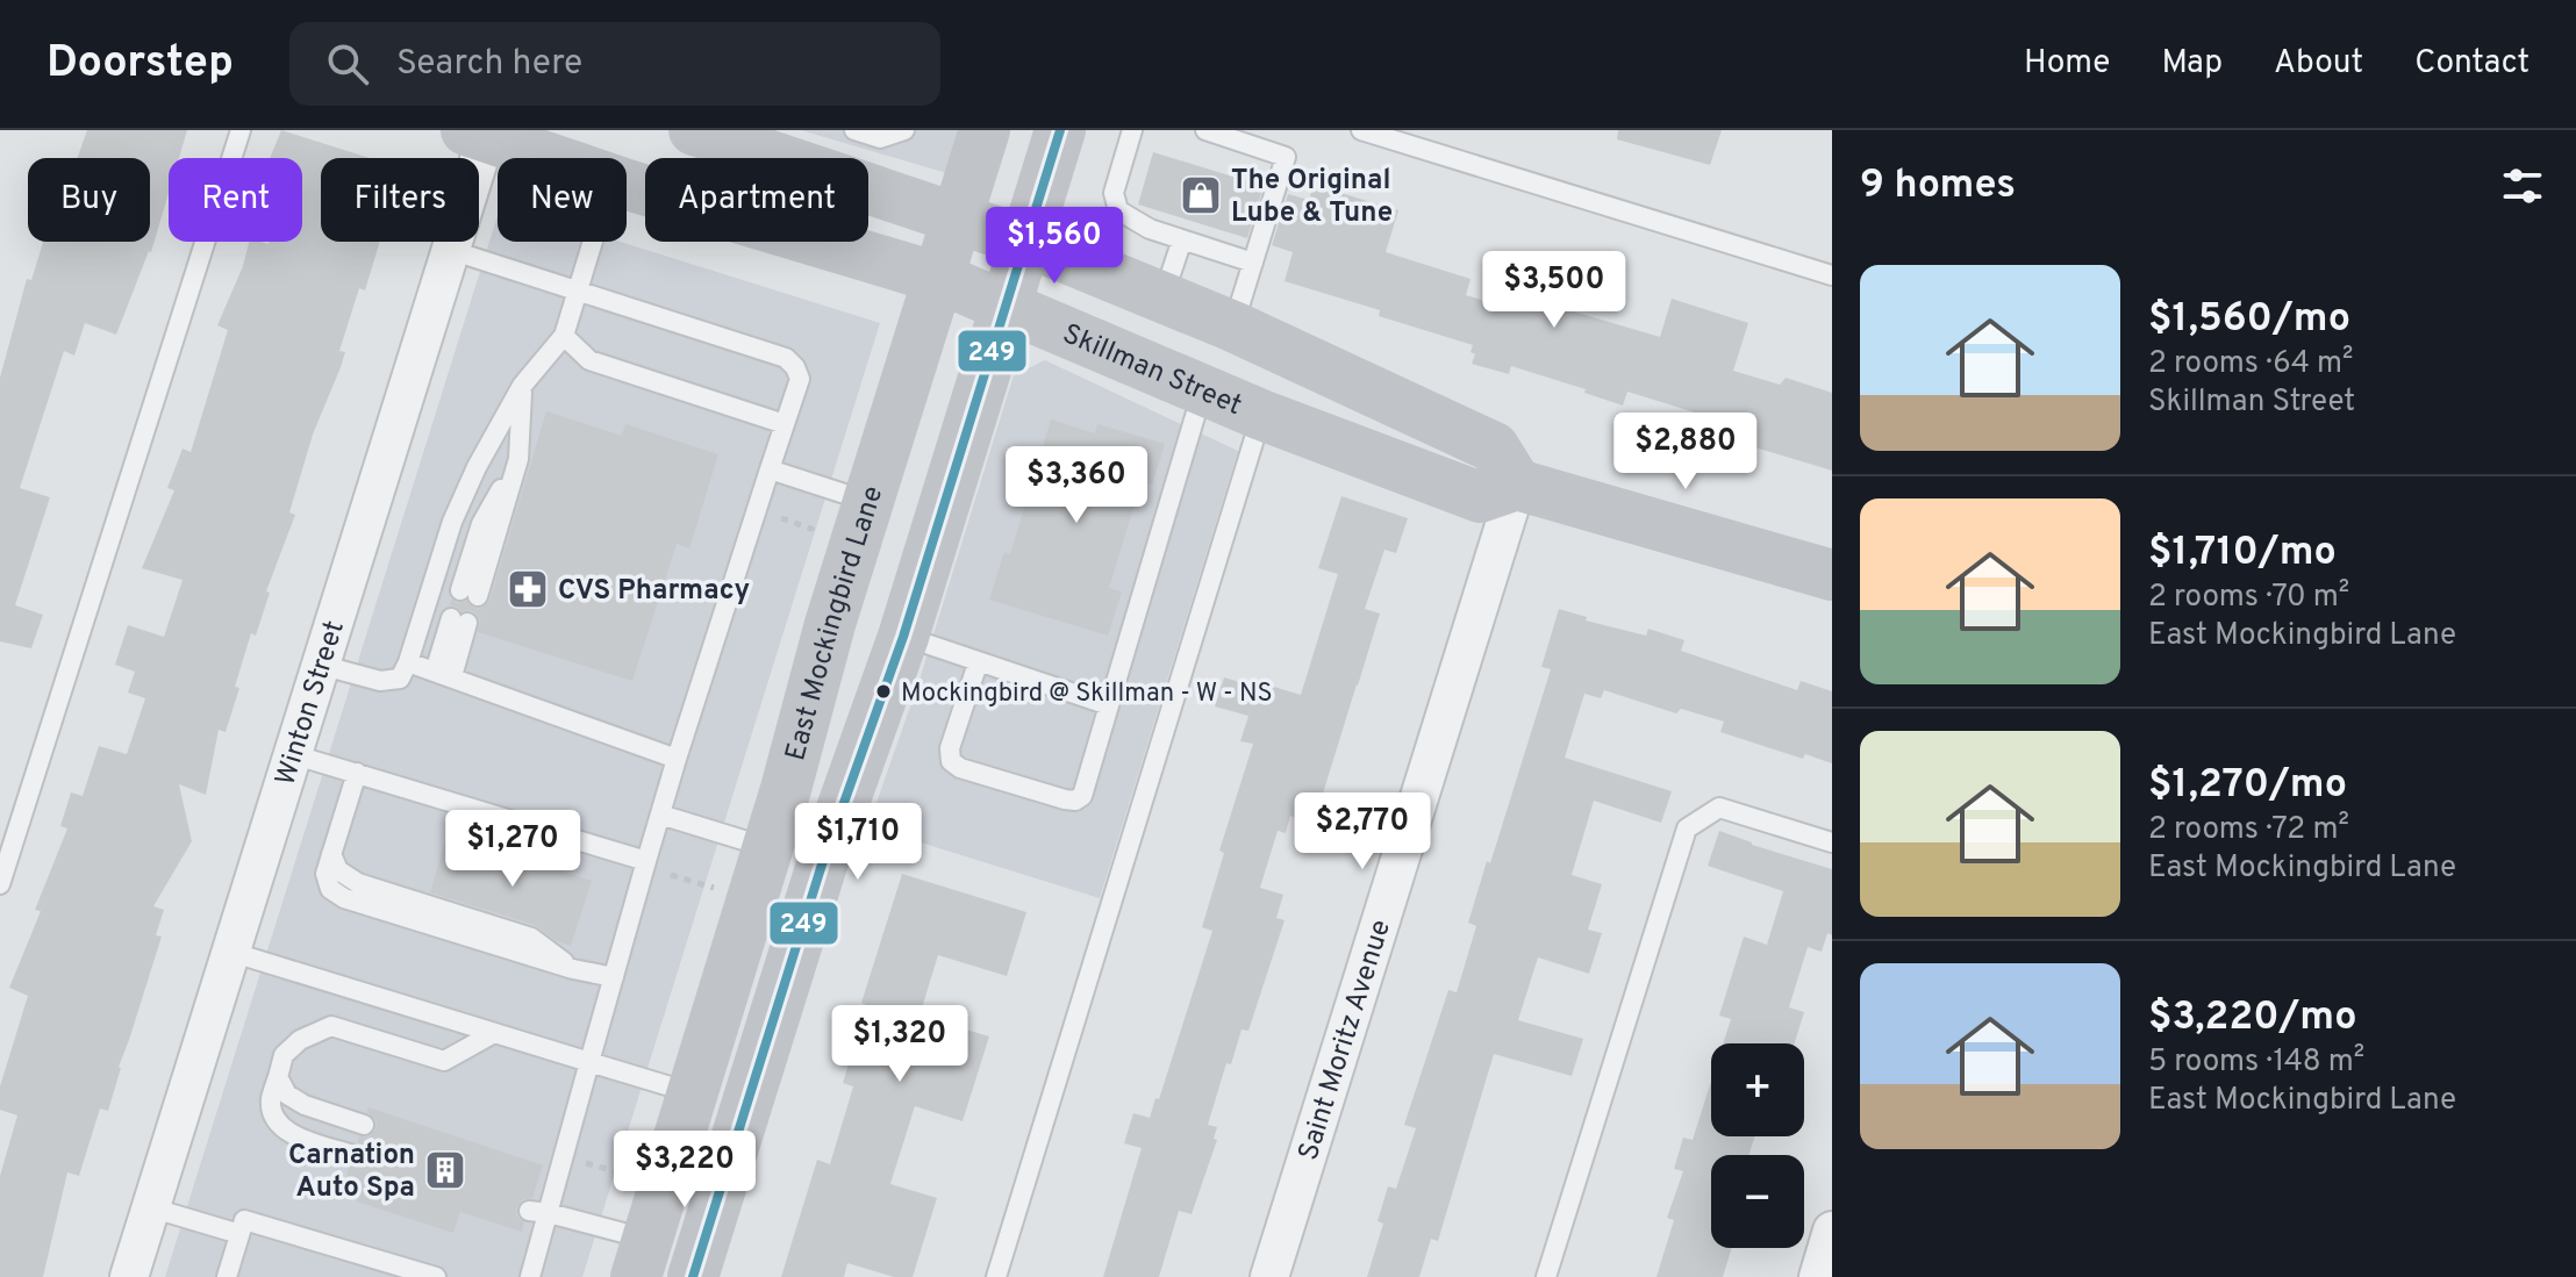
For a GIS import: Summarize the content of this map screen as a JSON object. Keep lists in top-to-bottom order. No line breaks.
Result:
{"streets":{"main road":["Skillman Street","East Mockingbird Lane"],"street":["Winton Street","Saint Moritz Avenue"]},"crossings":[["Skillman Street","East Mockingbird Lane"],["Skillman Street","Winton Street"],["Skillman Street","Saint Moritz Avenue"]],"places":{"shop":["The Original Lube & Tune"],"pharmacy":["CVS Pharmacy"],"other":["Mockingbird @ Skillman - W - NS"],"building":["Carnation Auto Spa"]},"lines":["transit line 249"],"page":{"header":"Doorstep","search":"Search here","nav":["Home","Map","About","Contact"],"heading":"9 homes","chip":["Buy","Rent","Filters","New","Apartment"],"price":["$1,560","$3,500","$2,880","$3,360","$2,770","$1,710","$1,270","$1,320","$3,220"],"list":[{"name":"$1,560/mo","note":"2 rooms · 64 m² · Skillman Street"},{"name":"$1,710/mo","note":"2 rooms · 70 m² · East Mockingbird Lane"},{"name":"$1,270/mo","note":"2 rooms · 72 m² · East Mockingbird Lane"},{"name":"$3,220/mo","note":"5 rooms · 148 m² · East Mockingbird Lane"}],"map_buttons":["+","−"]}}
